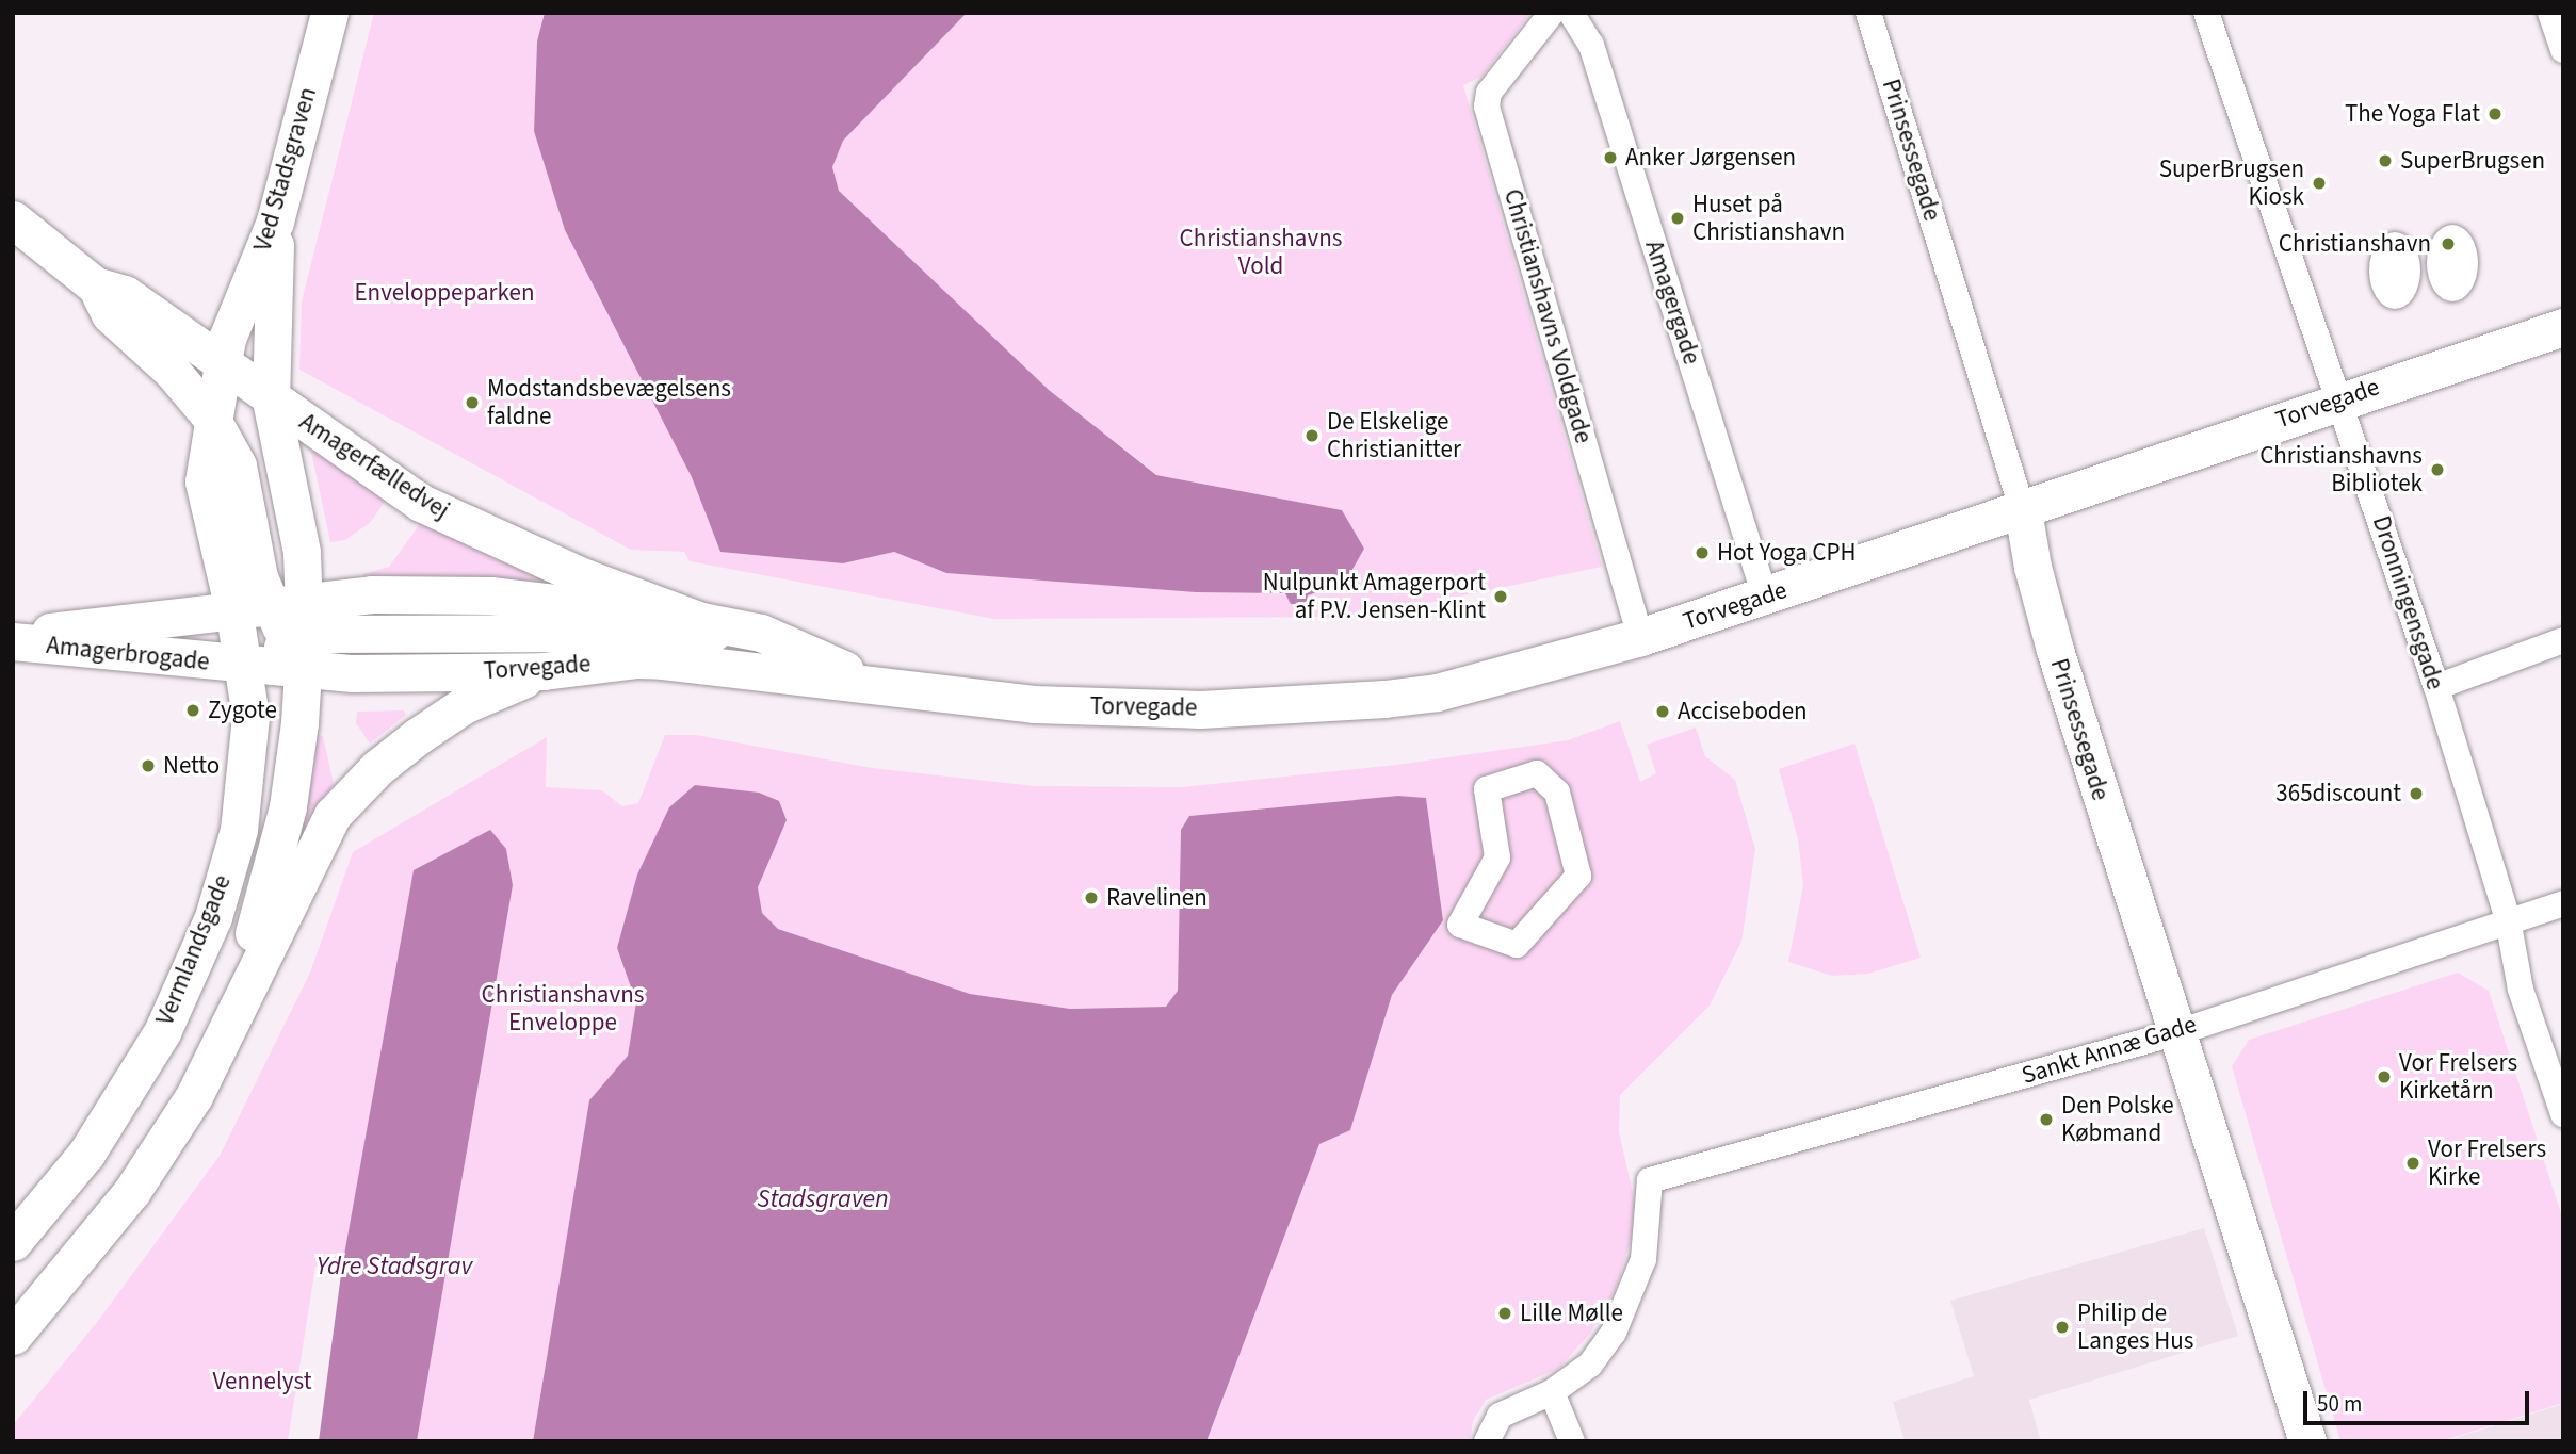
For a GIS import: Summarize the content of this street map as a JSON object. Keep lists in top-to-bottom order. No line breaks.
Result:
{"streets":{"street":["Prinsessegade","Ved Stadsgraven","Amagergade","Christianshavns Voldgade","Torvegade","Amagerfælledvej","Dronningensgade","Amagerbrogade","Vermlandsgade","Sankt Annæ Gade"]},"crossings":[["Prinsessegade","Torvegade"],["Prinsessegade","Sankt Annæ Gade"],["Ved Stadsgraven","Amagerfælledvej"],["Ved Stadsgraven","Amagerbrogade"],["Amagergade","Torvegade"],["Christianshavns Voldgade","Torvegade"],["Torvegade","Amagerfælledvej"],["Torvegade","Dronningensgade"],["Torvegade","Amagerbrogade"],["Torvegade","Vermlandsgade"],["Amagerfælledvej","Amagerbrogade"],["Amagerfælledvej","Vermlandsgade"],["Dronningensgade","Sankt Annæ Gade"],["Amagerbrogade","Vermlandsgade"]],"water":["Stadsgraven","Ydre Stadsgrav"],"parks":["Christianshavns Vold","Enveloppeparken","Christianshavns Enveloppe","Vennelyst"],"places":["The Yoga Flat","Anker Jørgensen","SuperBrugsen","SuperBrugsen Kiosk","Huset på Christianshavn","Christianshavn","Modstandsbevægelsens faldne","De Elskelige Christianitter","Christianshavns Bibliotek","Hot Yoga CPH","Nulpunkt Amagerport af P.V. Jensen-Klint","Zygote","Acciseboden","Netto","365discount","Ravelinen","Vor Frelsers Kirketårn","Den Polske Købmand","Vor Frelsers Kirke","Lille Mølle","Philip de Langes Hus"],"scale_bar":"50 m"}
